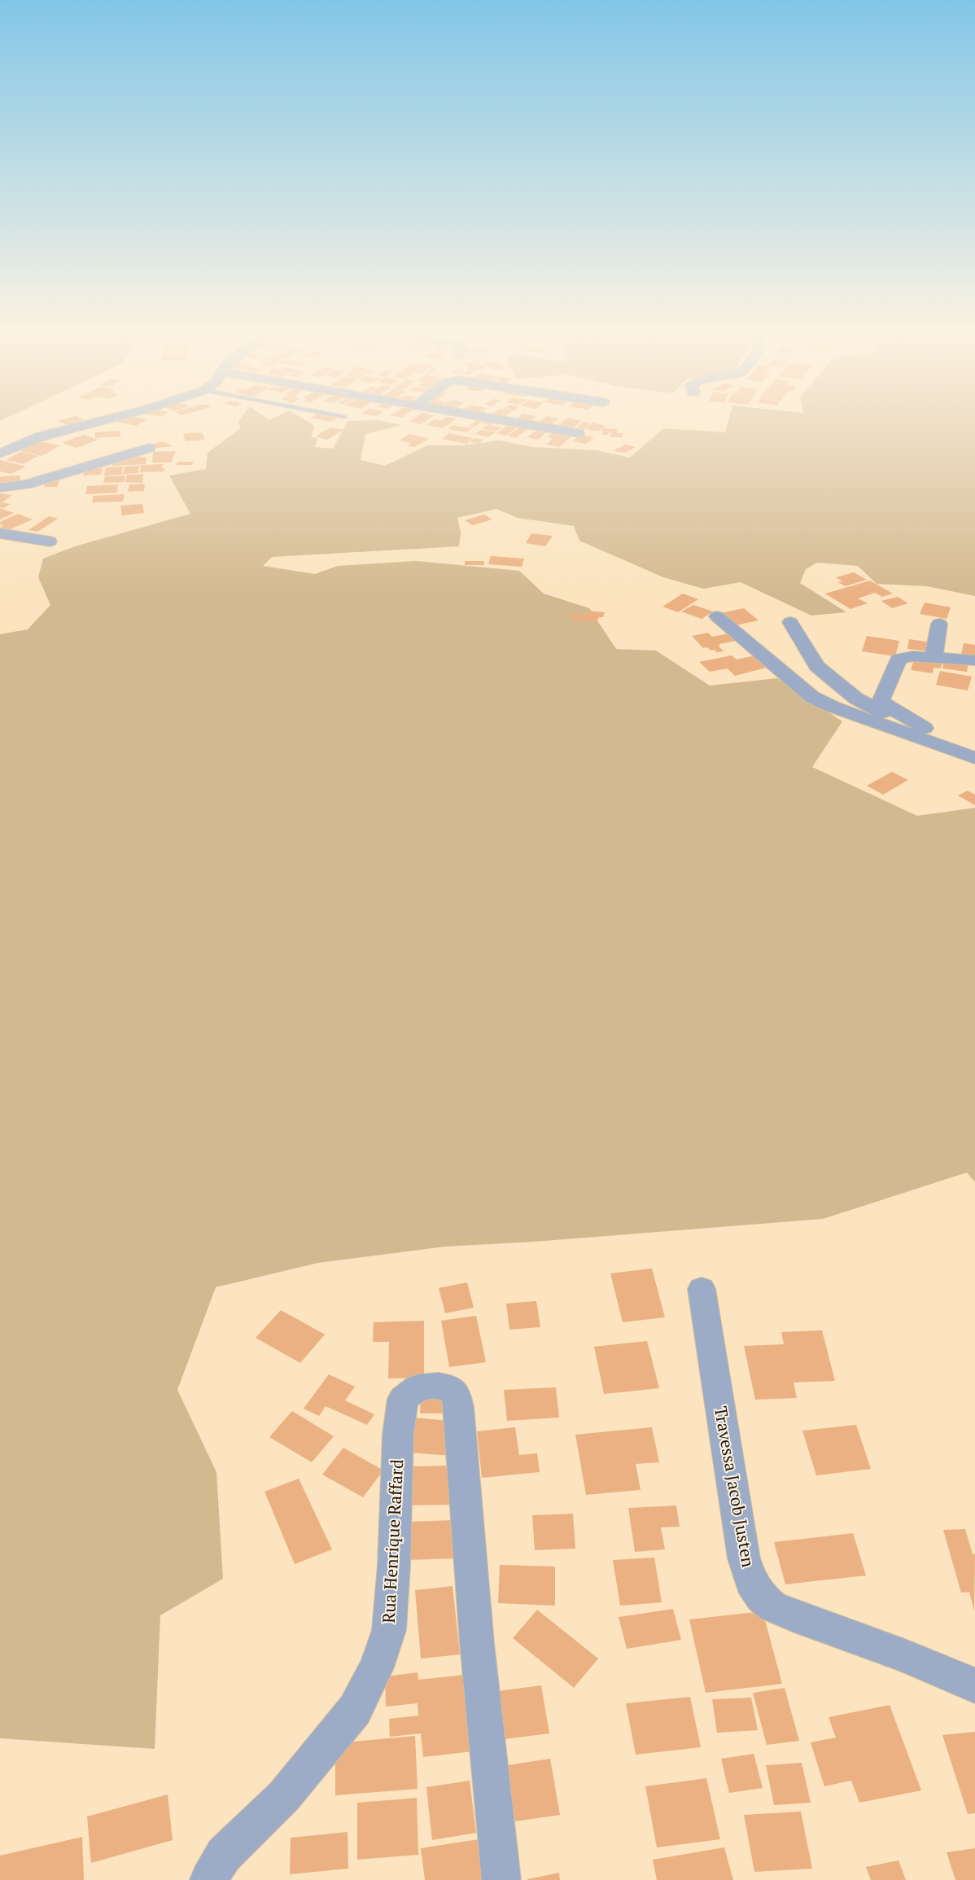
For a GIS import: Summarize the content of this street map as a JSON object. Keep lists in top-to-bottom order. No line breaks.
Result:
{"streets":{"street":["Travessa Jacob Justen","Rua Henrique Raffard"]}}
